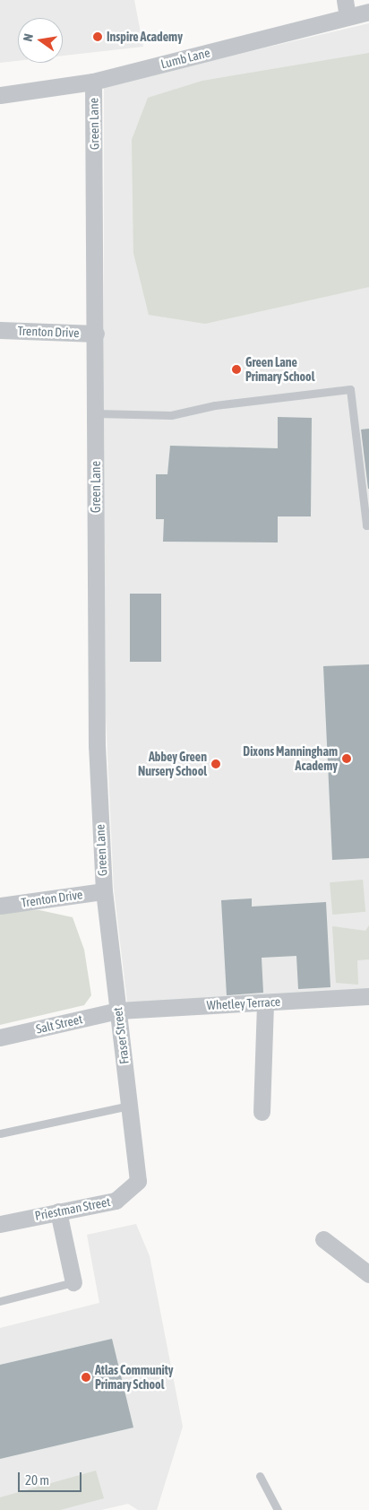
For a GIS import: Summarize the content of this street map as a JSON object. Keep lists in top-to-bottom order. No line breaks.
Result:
{"streets":{"street":["Lumb Lane","Green Lane","Trenton Drive","Whetley Terrace","Salt Street","Fraser Street","Priestman Street"]},"crossings":[["Lumb Lane","Green Lane"],["Green Lane","Trenton Drive"],["Green Lane","Fraser Street"],["Trenton Drive","Fraser Street"],["Whetley Terrace","Salt Street"],["Whetley Terrace","Fraser Street"],["Salt Street","Fraser Street"],["Fraser Street","Priestman Street"]],"places":["Inspire Academy","Green Lane Primary School","Dixons Manningham Academy","Abbey Green Nursery School","Atlas Community Primary School"],"scale_bar":"20 m","north":"left"}
